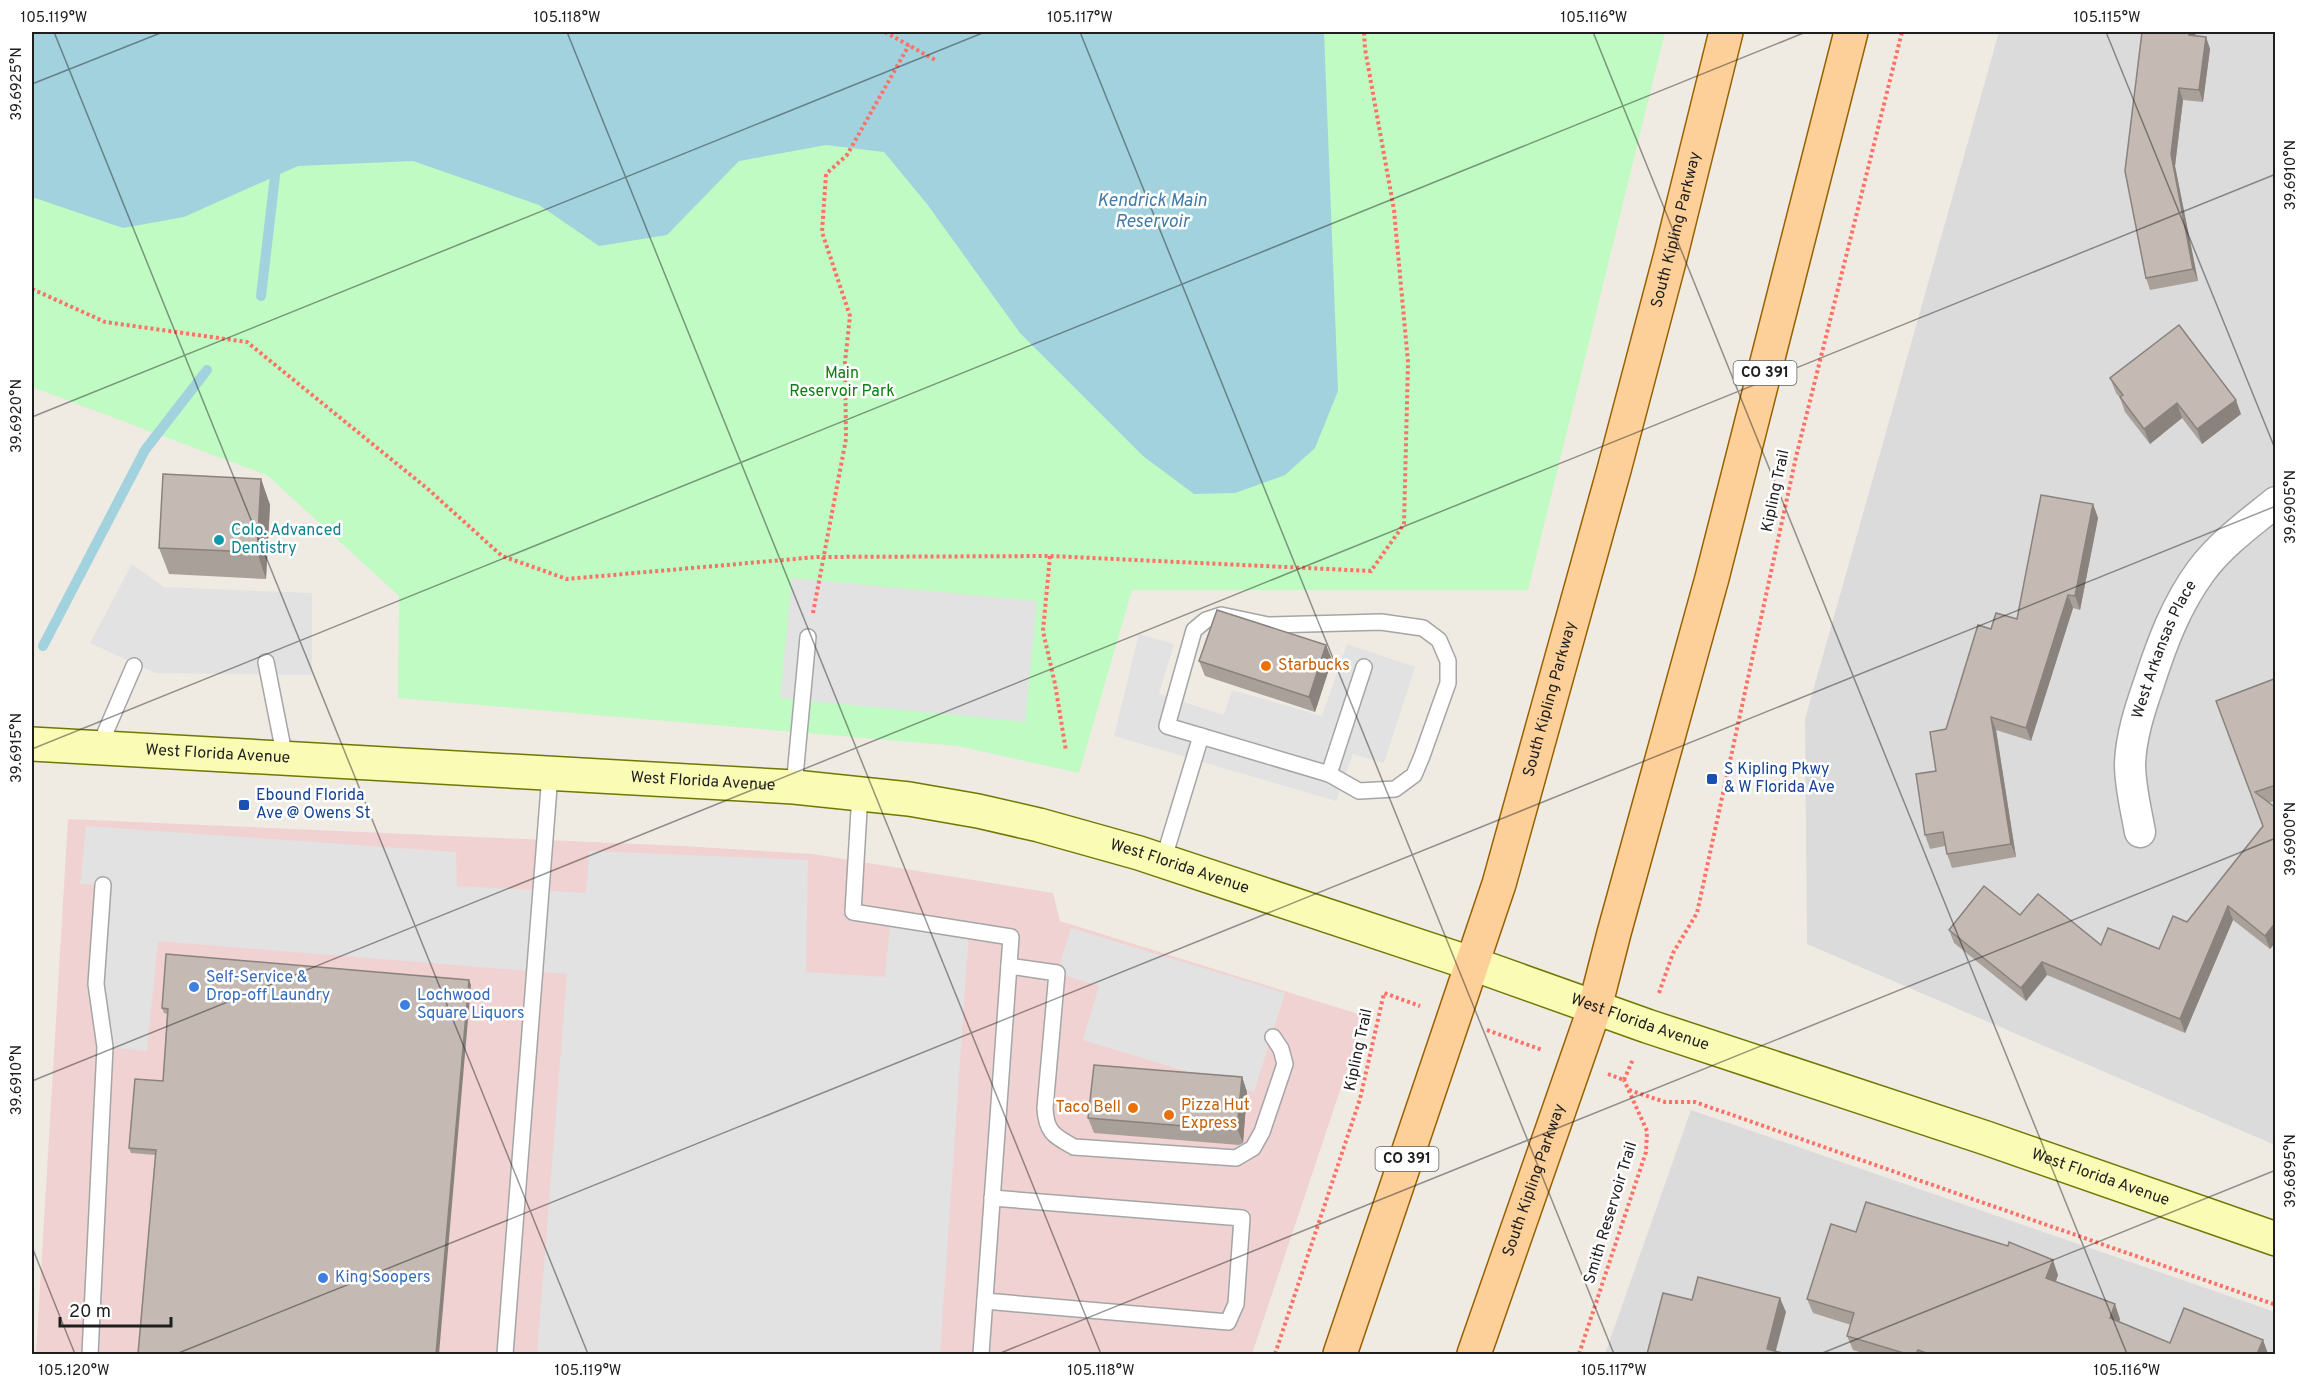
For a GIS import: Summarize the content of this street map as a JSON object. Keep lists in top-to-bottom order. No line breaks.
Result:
{"streets":{"main road":["South Kipling Parkway","CO 391"],"street":["West Arkansas Place","West Florida Avenue"],"path":["Kipling Trail","Smith Reservoir Trail"]},"crossings":[["South Kipling Parkway","Kipling Trail"],["South Kipling Parkway","West Florida Avenue"],["Kipling Trail","Smith Reservoir Trail"]],"water":["Kendrick Main Reservoir"],"parks":["Main Reservoir Park"],"places":{"other":["Colo. Advanced Dentistry","Starbucks","Self-Service & Drop-off Laundry","Lochwood Square Liquors","Taco Bell","Pizza Hut Express","King Soopers"],"transit":["S Kipling Pkwy & W Florida Ave","Ebound Florida Ave @ Owens St"]},"scale_bar":"20 m","coordinates":["105.119°W","105.118°W","105.117°W","105.116°W","105.115°W","39.6925°N","39.6910°N","39.6920°N","39.6905°N","39.6915°N","39.6900°N","39.6895°N","105.120°W"]}
